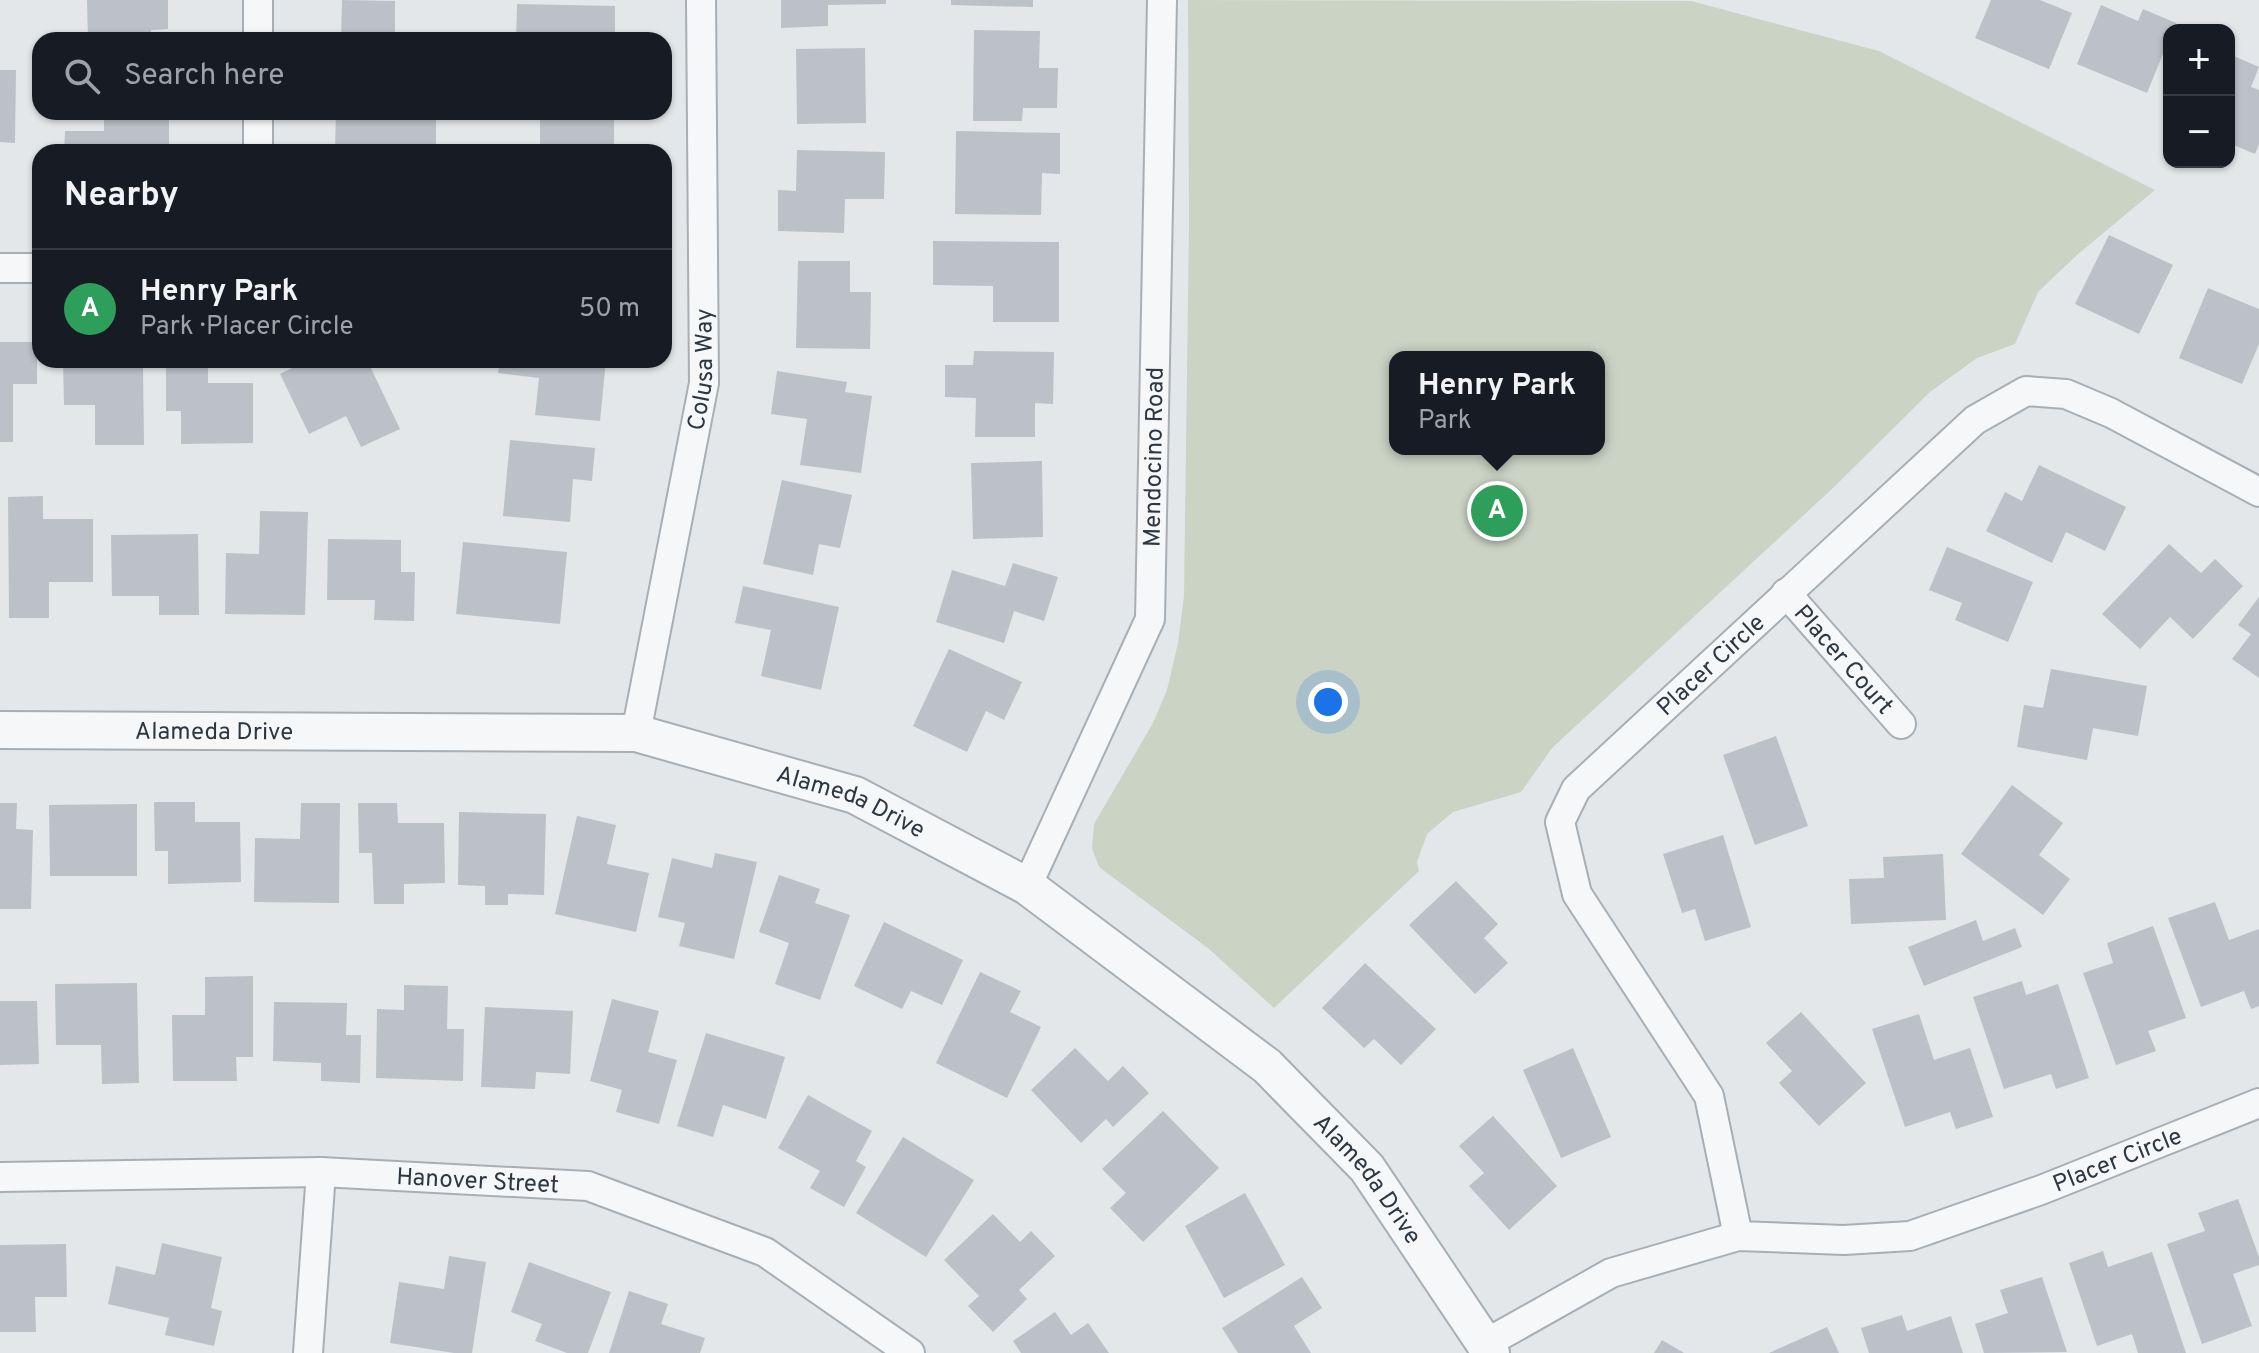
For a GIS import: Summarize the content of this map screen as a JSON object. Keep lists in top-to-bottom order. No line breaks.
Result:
{"streets":{"street":["Colusa Way","Mendocino Road","Placer Court","Placer Circle","Alameda Drive","Hanover Street"]},"crossings":[["Colusa Way","Alameda Drive"],["Mendocino Road","Alameda Drive"],["Placer Court","Placer Circle"],["Placer Circle","Alameda Drive"]],"page":{"map_buttons":["+","−"],"search":"Search here","heading":"Nearby","list":[{"mark":"A","name":"Henry Park","note":"Park · Placer Circle","value":"50 m"}],"popup":["Henry Park","Park"],"pins":"A"}}
